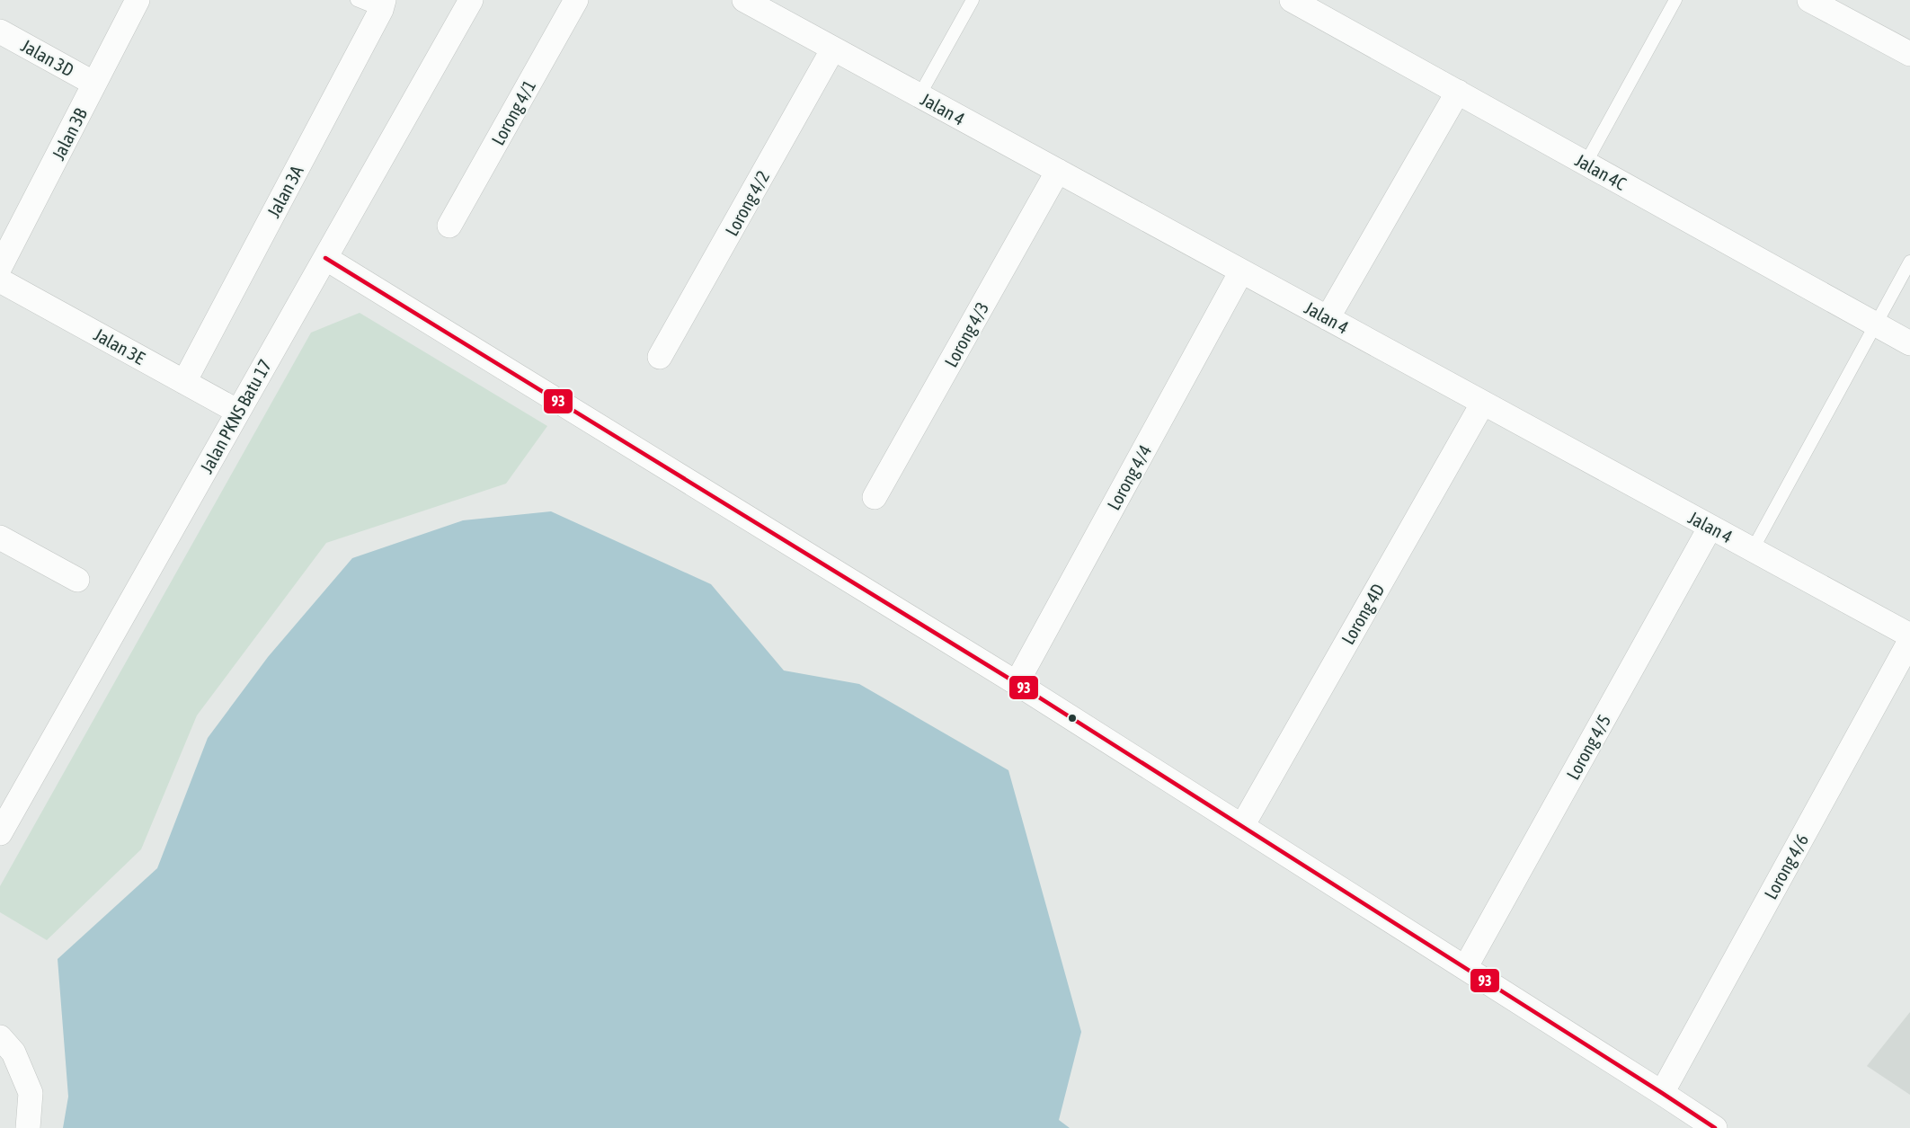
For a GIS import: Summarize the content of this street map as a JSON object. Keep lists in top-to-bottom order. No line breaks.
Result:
{"streets":{"street":["Jalan 3D","Jalan 4","Lorong 4/1","Jalan 3B","Jalan 4C","Jalan 3A","Lorong 4/2","Lorong 4/3","Jalan 3E","Jalan PKNS Batu 17","Lorong 4/4","Lorong 4D","Lorong 4/5","Lorong 4/6"]},"crossings":[["Jalan 3D","Jalan 3B"],["Jalan 4","Lorong 4/2"],["Jalan 4","Lorong 4/3"],["Jalan 4","Lorong 4/4"],["Jalan 4","Lorong 4D"],["Jalan 4","Lorong 4/5"],["Jalan 3A","Jalan 3E"],["Jalan 3E","Jalan PKNS Batu 17"]],"lines":["transit line 93"]}
